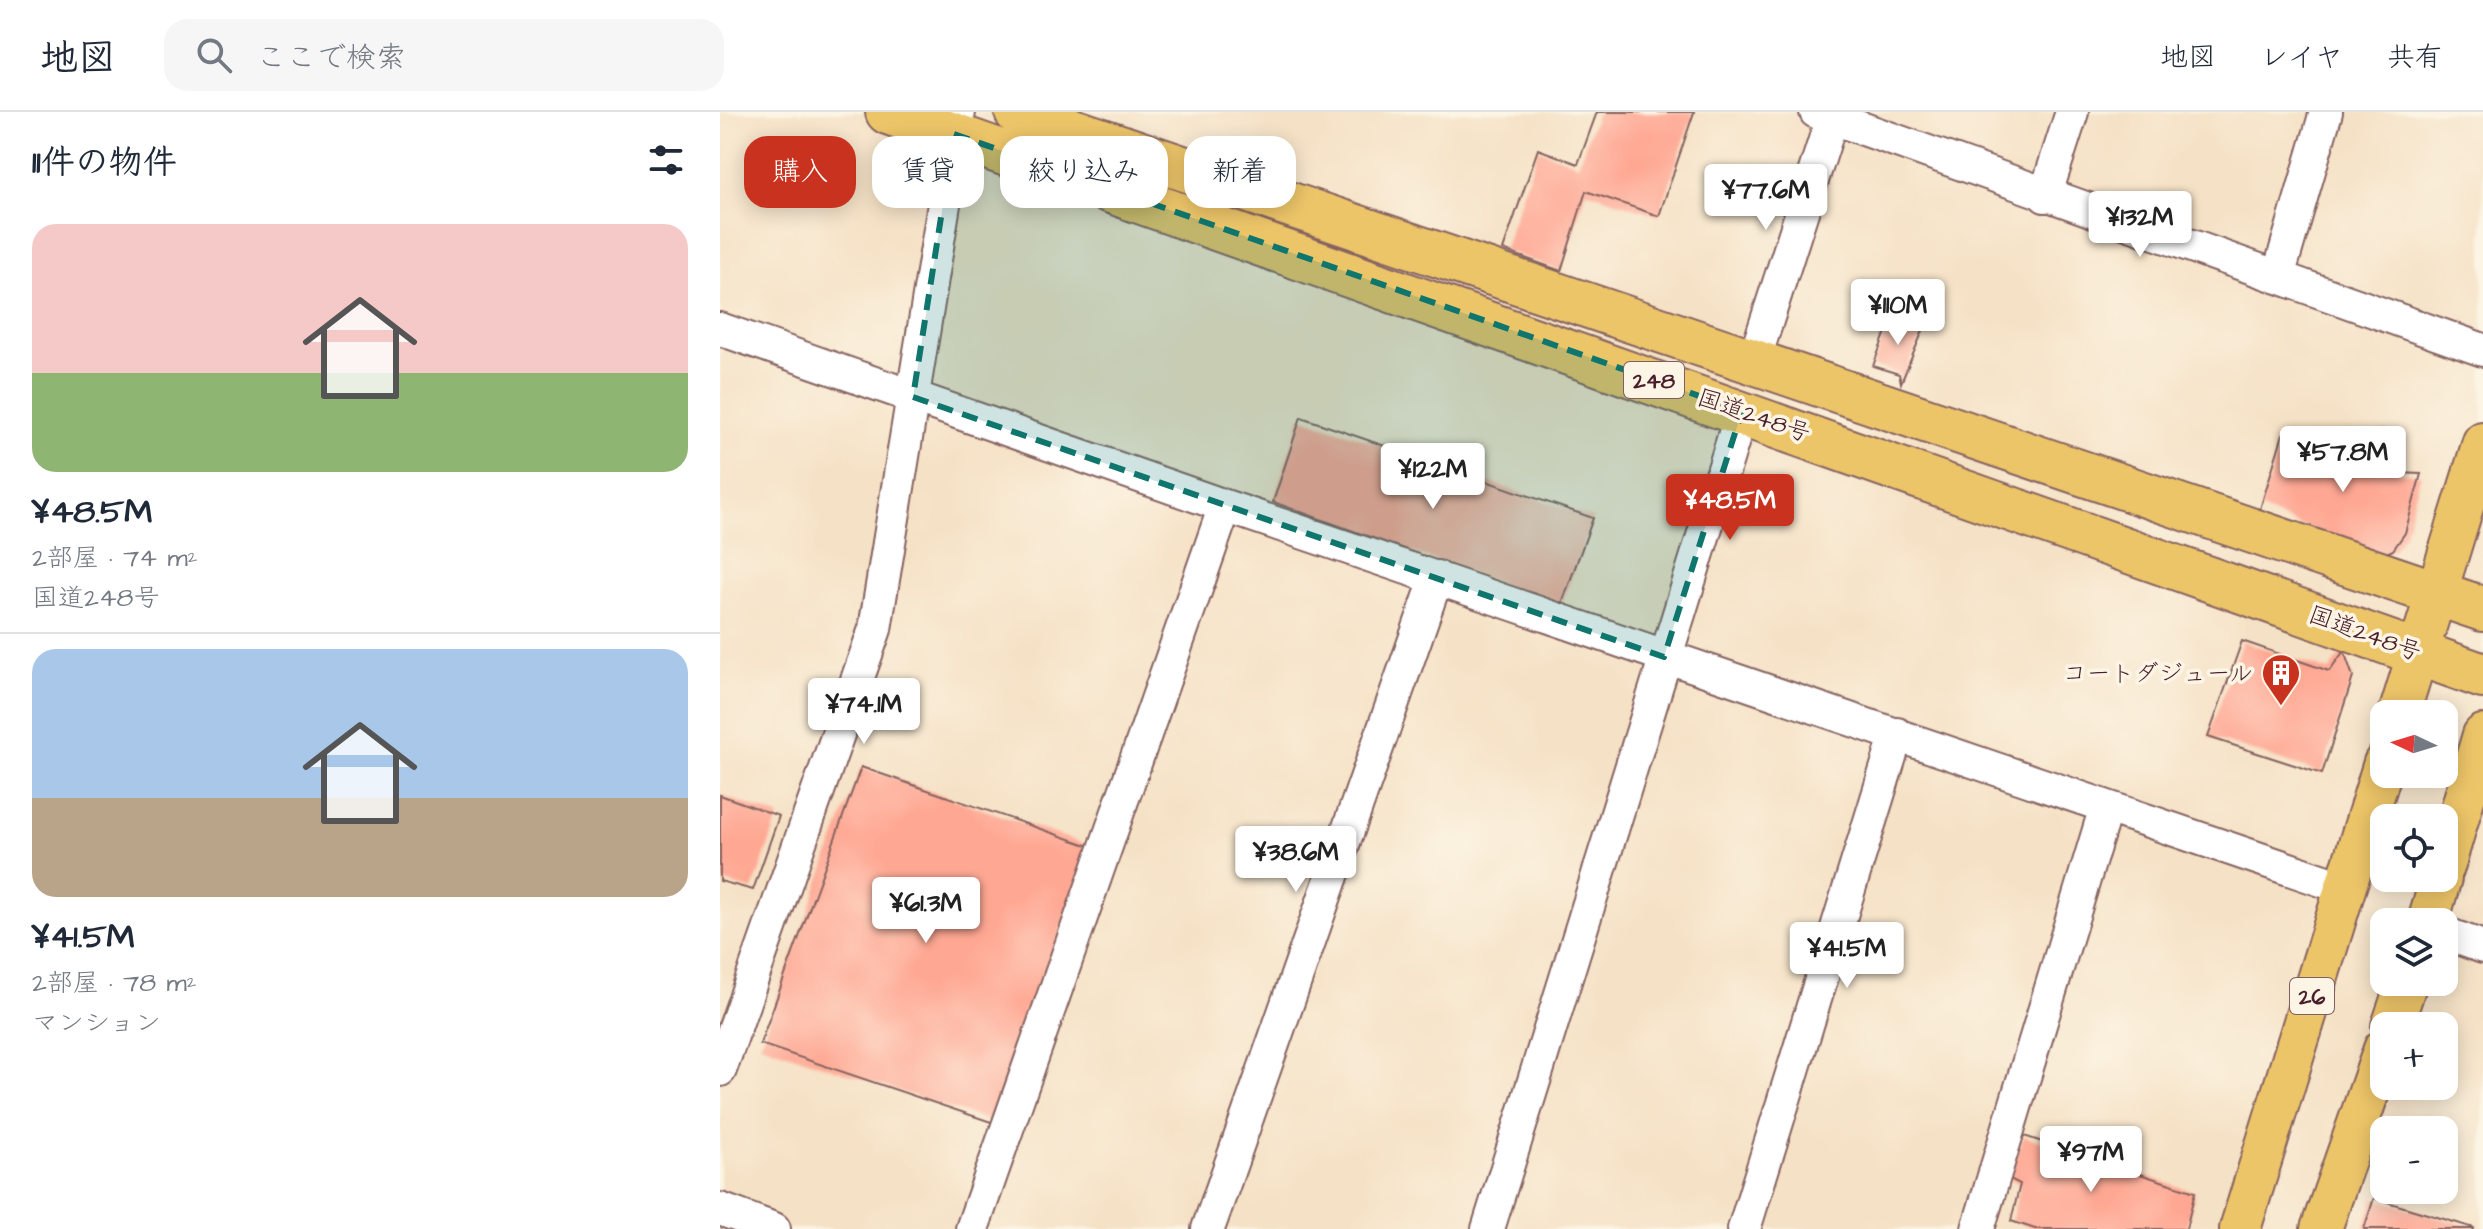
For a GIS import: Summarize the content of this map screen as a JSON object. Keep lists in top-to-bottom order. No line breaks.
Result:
{"streets":{"highway":["248","国道248号"],"main road":["26"]},"places":{"building":["コートダジュール"]},"north":"left","page":{"header":"地図","search":"ここで検索","nav":["地図","レイヤ","共有"],"heading":"11件の物件","chip":["購入","賃貸","絞り込み","新着"],"price":["¥77.6M","¥132M","¥110M","¥57.8M","¥122M","¥48.5M","¥74.1M","¥38.6M","¥61.3M","¥41.5M","¥97M"],"list":[{"name":"¥48.5M","note":"2部屋 · 74 m² · 国道248号"},{"name":"¥41.5M","note":"2部屋 · 78 m² · マンション"}],"map_buttons":["+","−"]}}
